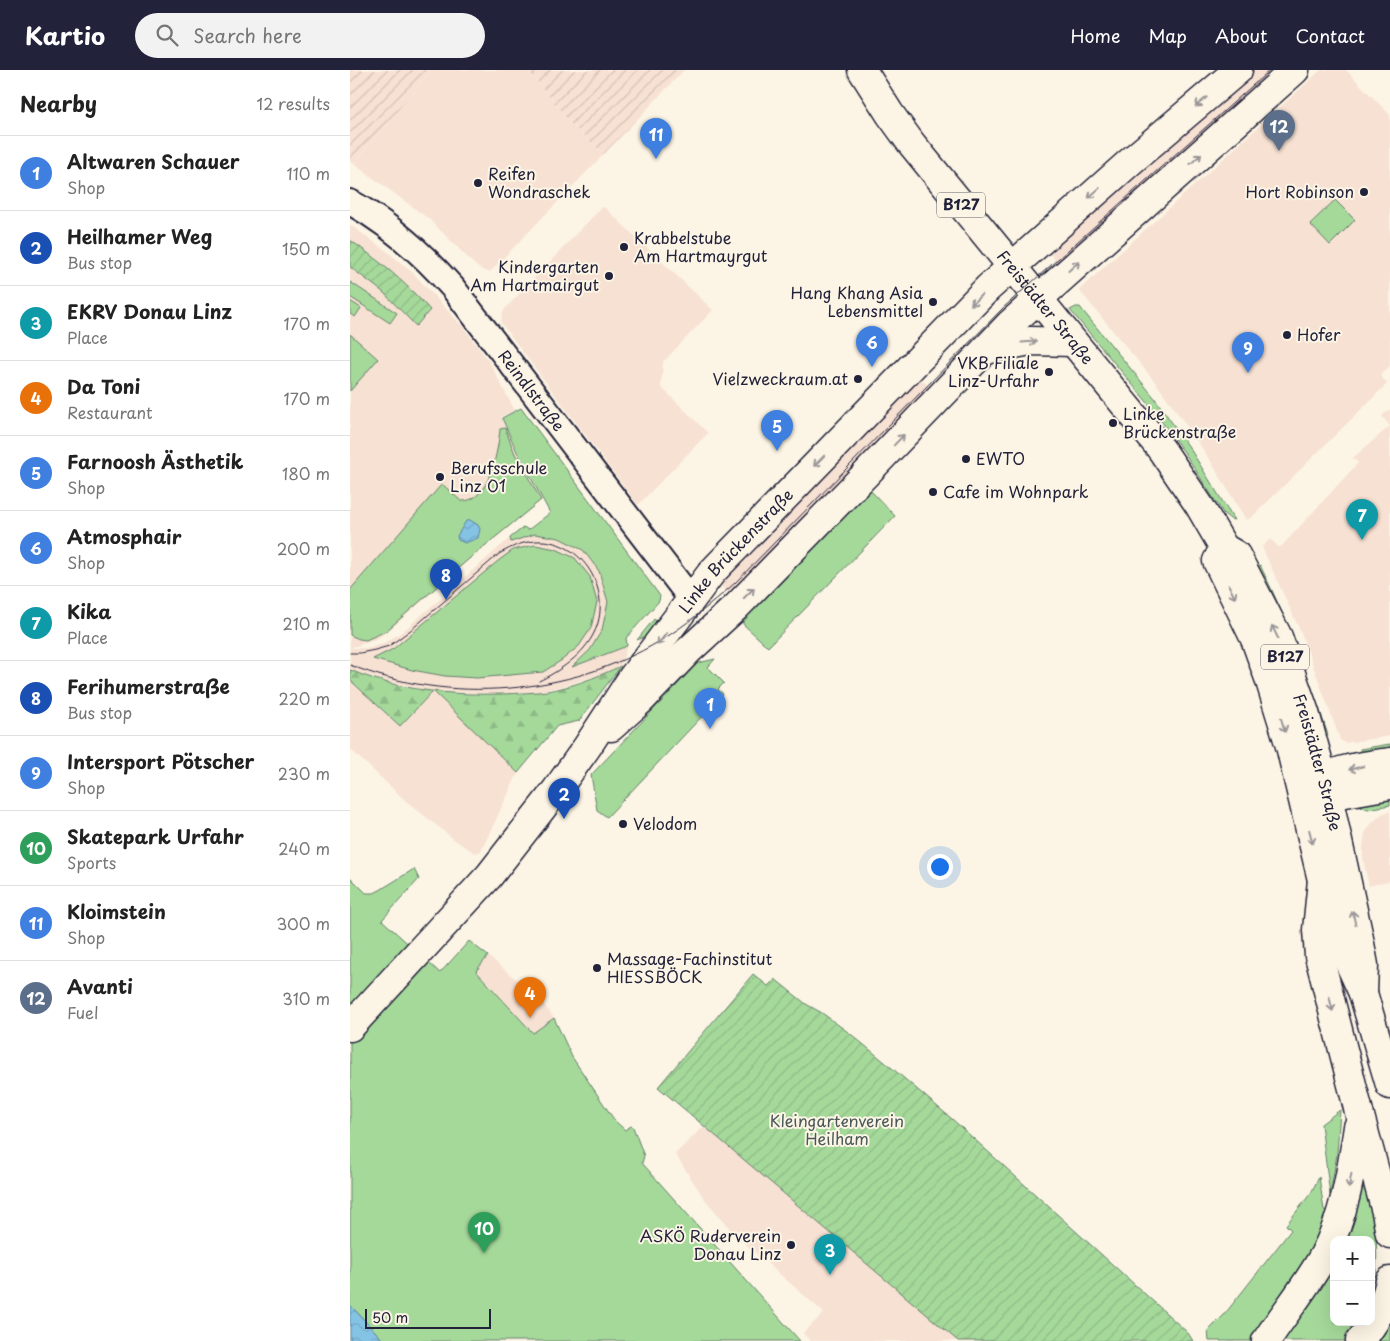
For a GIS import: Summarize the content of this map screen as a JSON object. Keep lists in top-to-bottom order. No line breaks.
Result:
{"streets":{"main road":["B127","Freistädter Straße","Linke Brückenstraße"],"street":["Reindlstraße"]},"crossings":[["Freistädter Straße","Linke Brückenstraße"],["Reindlstraße","Linke Brückenstraße"]],"parks":["Kleingartenverein Heilham"],"places":["Reifen Wondraschek","Hort Robinson","Krabbelstube Am Hartmayrgut","Kindergarten Am Hartmairgut","Hang Khang Asia Lebensmittel","Hofer","VKB Filiale Linz-Urfahr","Vielzweckraum.at","Linke Brückenstraße","EWTO","Berufsschule Linz 01","Cafe im Wohnpark","Velodom","Massage-Fachinstitut HIESSBÖCK","ASKÖ Ruderverein Donau Linz"],"scale_bar":"50 m","page":{"header":"Kartio","search":"Search here","nav":["Home","Map","About","Contact"],"heading":["Nearby","12 results"],"pins":["12","11","6","9","5","7","8","1","2","4","10","3"],"list":[{"mark":"1","name":"Altwaren Schauer","note":"Shop","value":"110 m"},{"mark":"2","name":"Heilhamer Weg","note":"Bus stop","value":"150 m"},{"mark":"3","name":"EKRV Donau Linz","note":"Place","value":"170 m"},{"mark":"4","name":"Da Toni","note":"Restaurant","value":"170 m"},{"mark":"5","name":"Farnoosh Ästhetik","note":"Shop","value":"180 m"},{"mark":"6","name":"Atmosphair","note":"Shop","value":"200 m"},{"mark":"7","name":"Kika","note":"Place","value":"210 m"},{"mark":"8","name":"Ferihumerstraße","note":"Bus stop","value":"220 m"},{"mark":"9","name":"Intersport Pötscher","note":"Shop","value":"230 m"},{"mark":"10","name":"Skatepark Urfahr","note":"Sports","value":"240 m"},{"mark":"11","name":"Kloimstein","note":"Shop","value":"300 m"},{"mark":"12","name":"Avanti","note":"Fuel","value":"310 m"}],"map_buttons":["+","−"],"scale":"50 m"}}
